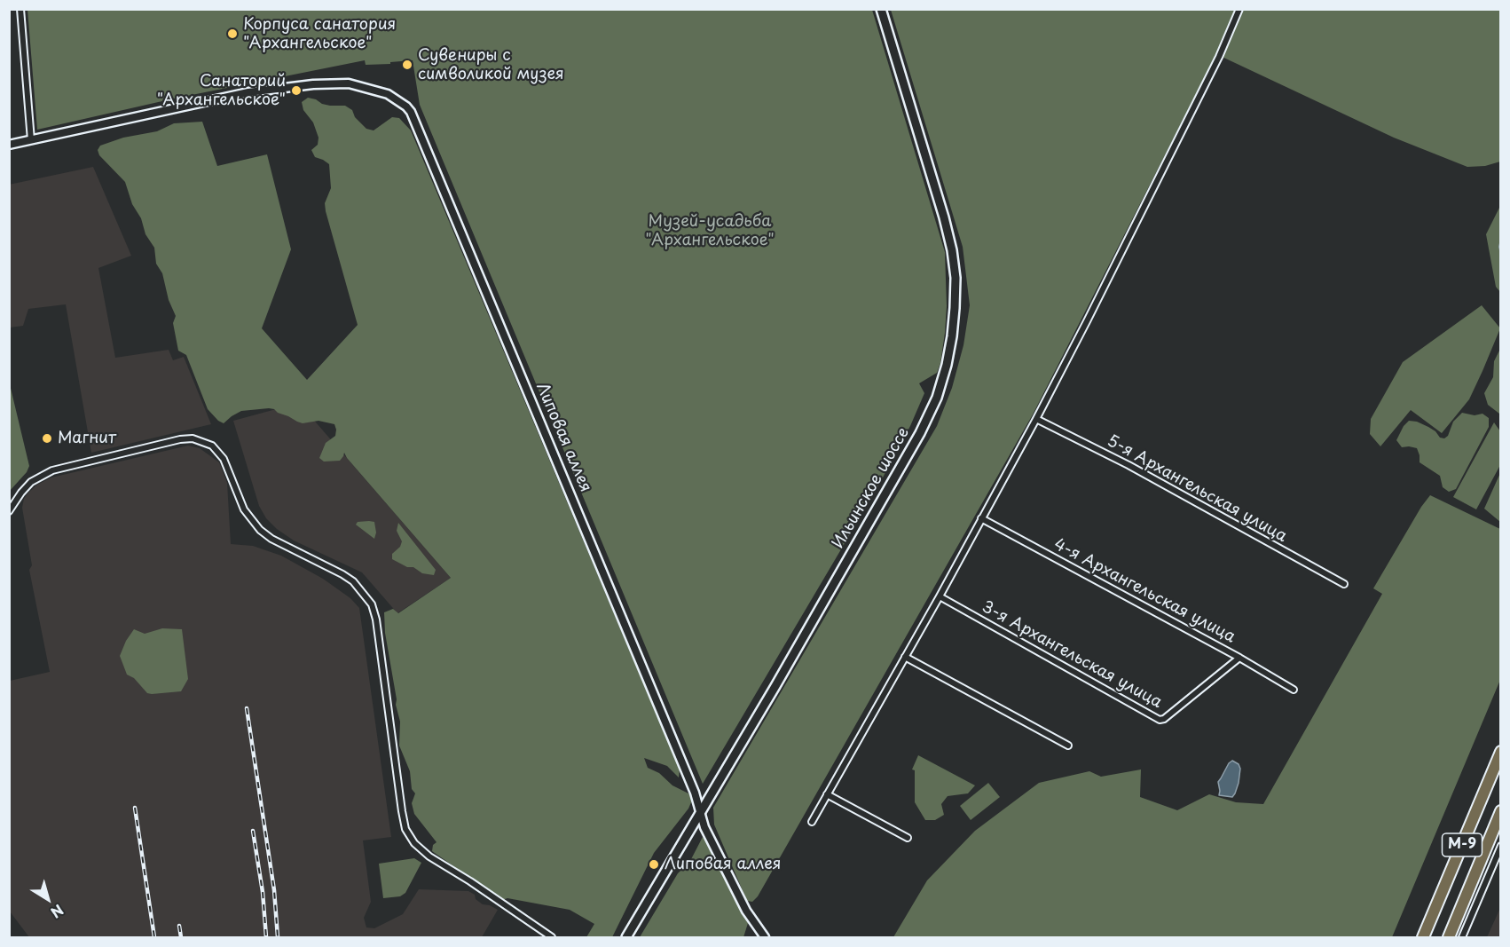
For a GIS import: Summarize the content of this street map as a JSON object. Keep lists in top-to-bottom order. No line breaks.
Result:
{"streets":{"highway":["М-9"],"main road":["Ильинское шоссе"],"street":["Липовая аллея","5-я Архангельская улица","4-я Архангельская улица","3-я Архангельская улица"]},"crossings":[["Липовая аллея","Ильинское шоссе"],["4-я Архангельская улица","3-я Архангельская улица"]],"parks":["Музей-усадьба \"Архангельское\""],"places":["Корпуса санатория \"Архангельское\"","Сувениры с символикой музея","Санаторий \"Архангельское\"","Магнит","Липовая аллея"],"north":"bottom right"}
